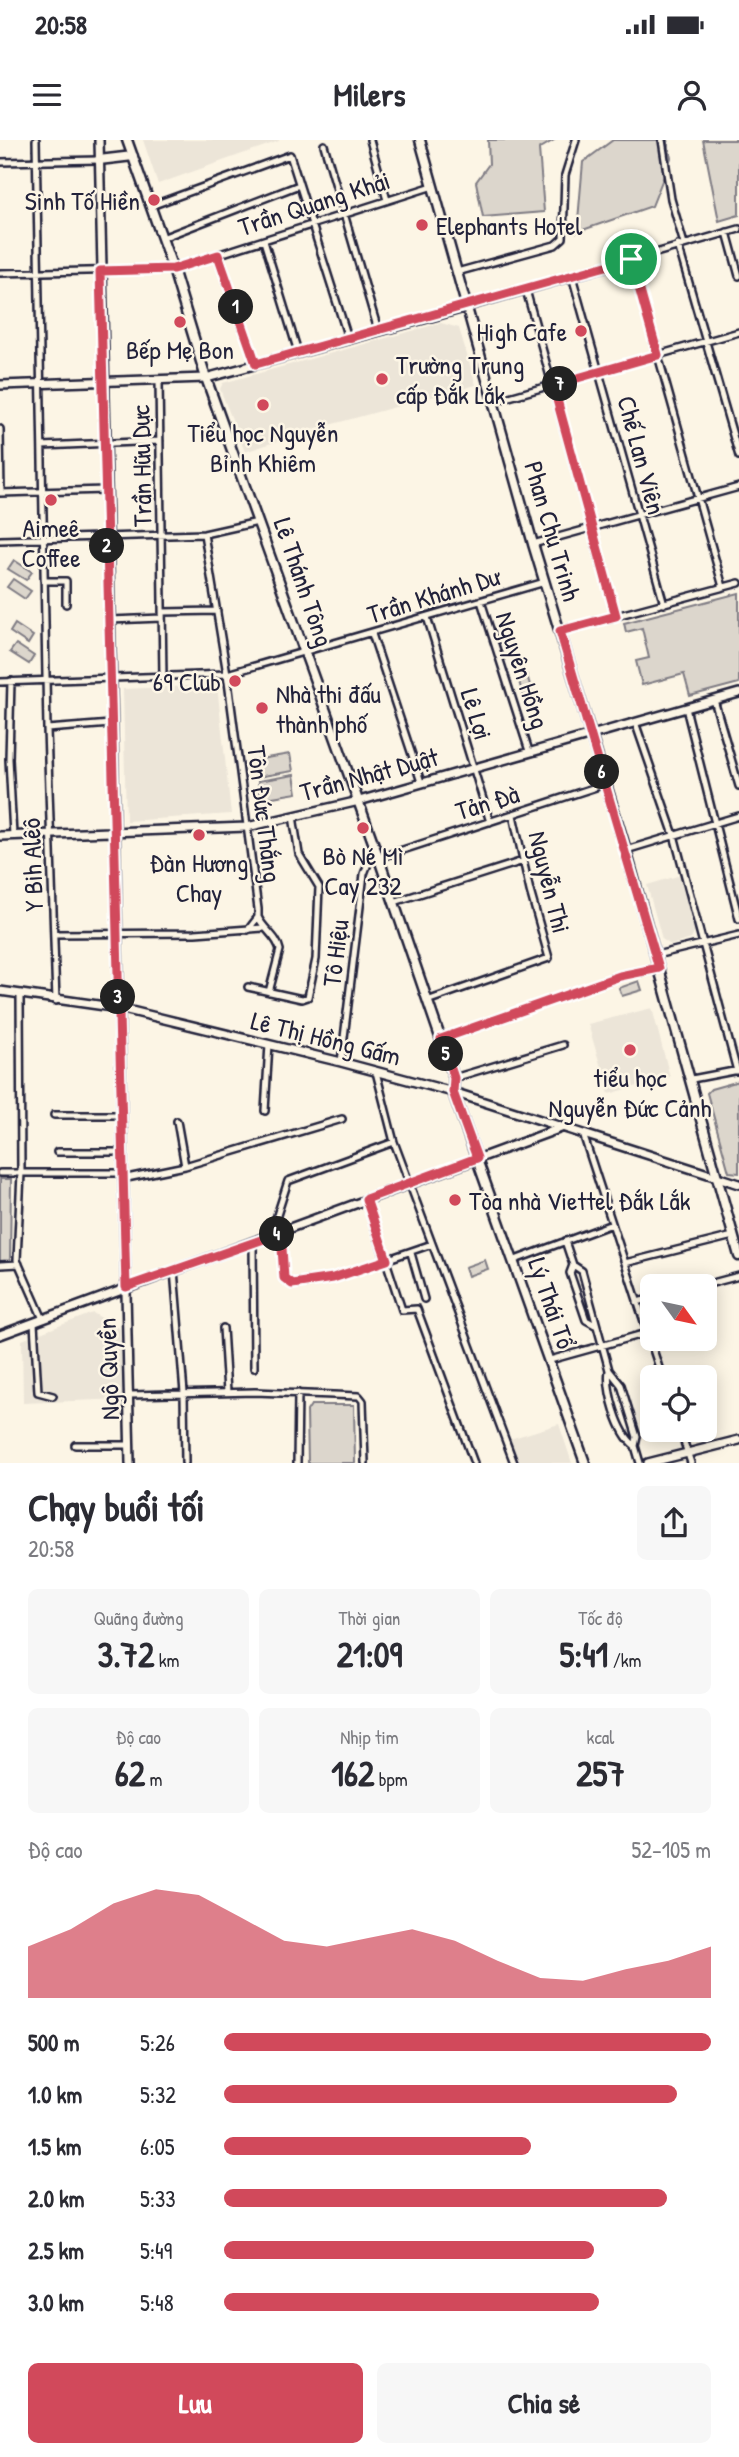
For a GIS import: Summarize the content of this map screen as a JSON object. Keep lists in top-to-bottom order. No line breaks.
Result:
{"streets":{"main road":["Phan Chu Trinh","Lê Thánh Tông","Lý Thái Tổ"],"street":["Trần Quang Khải","Chế Lan Viên","Trần Hữu Dực","Trần Khánh Dư","Nguyên Hồng","Lê Lợi","Trần Nhật Duật","Tản Đà","Tôn Đức Thắng","Y Bih Alêô","Nguyễn Thi","Tô Hiệu","Lê Thị Hồng Gấm","Ngô Quyền"]},"crossings":[["Trần Quang Khải","Phan Chu Trinh"],["Trần Quang Khải","Lê Thánh Tông"],["Trần Quang Khải","Y Bih Alêô"],["Trần Quang Khải","Ngô Quyền"],["Trần Hữu Dực","Trần Khánh Dư"],["Phan Chu Trinh","Trần Khánh Dư"],["Phan Chu Trinh","Trần Nhật Duật"],["Phan Chu Trinh","Tản Đà"],["Phan Chu Trinh","Lê Thị Hồng Gấm"],["Lê Thánh Tông","Trần Khánh Dư"],["Lê Thánh Tông","Trần Nhật Duật"],["Lê Thánh Tông","Tản Đà"],["Lê Thánh Tông","Nguyễn Thi"],["Lê Thánh Tông","Tô Hiệu"],["Lê Thánh Tông","Lê Thị Hồng Gấm"],["Lê Thánh Tông","Lý Thái Tổ"],["Trần Khánh Dư","Nguyên Hồng"],["Trần Khánh Dư","Lê Lợi"],["Trần Khánh Dư","Tôn Đức Thắng"],["Trần Khánh Dư","Y Bih Alêô"],["Trần Khánh Dư","Ngô Quyền"],["Nguyên Hồng","Trần Nhật Duật"],["Lê Lợi","Trần Nhật Duật"],["Lê Lợi","Tản Đà"],["Trần Nhật Duật","Tôn Đức Thắng"],["Trần Nhật Duật","Y Bih Alêô"],["Trần Nhật Duật","Ngô Quyền"],["Tản Đà","Nguyễn Thi"],["Tản Đà","Tô Hiệu"],["Y Bih Alêô","Lê Thị Hồng Gấm"],["Tô Hiệu","Lê Thị Hồng Gấm"],["Lê Thị Hồng Gấm","Ngô Quyền"]],"places":["Sinh Tố Hiền","Elephants Hotel","Bếp Mẹ Bon","High Cafe","Trường Trung cấp Đắk Lắk","Tiểu học Nguyễn Bỉnh Khiêm","Aimeê Coffee","69 Club","Nhà thi đấu thành phố","Bò Né Mì Cay 232","Đàn Hương Chay","tiểu học Nguyễn Đức Cảnh","Tòa nhà Viettel Đắk Lắk"],"north":"bottom right","page":{"status":"20:58","header":"Milers","pins":["1","7","2","6","3","5","4"],"heading":["Chạy buổi tối","20:58"],"stats":[["Quãng đường","3.72 km"],["Thời gian","21:09"],["Tốc độ","5:41 /km"],["Độ cao","62 m"],["Nhịp tim","162 bpm"],["kcal","257"]],"chart":["Độ cao","52–105 m"],"list":[{"name":"500 m","note":"5:26"},{"name":"1.0 km","note":"5:32"},{"name":"1.5 km","note":"6:05"},{"name":"2.0 km","note":"5:33"},{"name":"2.5 km","note":"5:49"},{"name":"3.0 km","note":"5:48"}],"buttons":["Lưu","Chia sẻ"]}}
